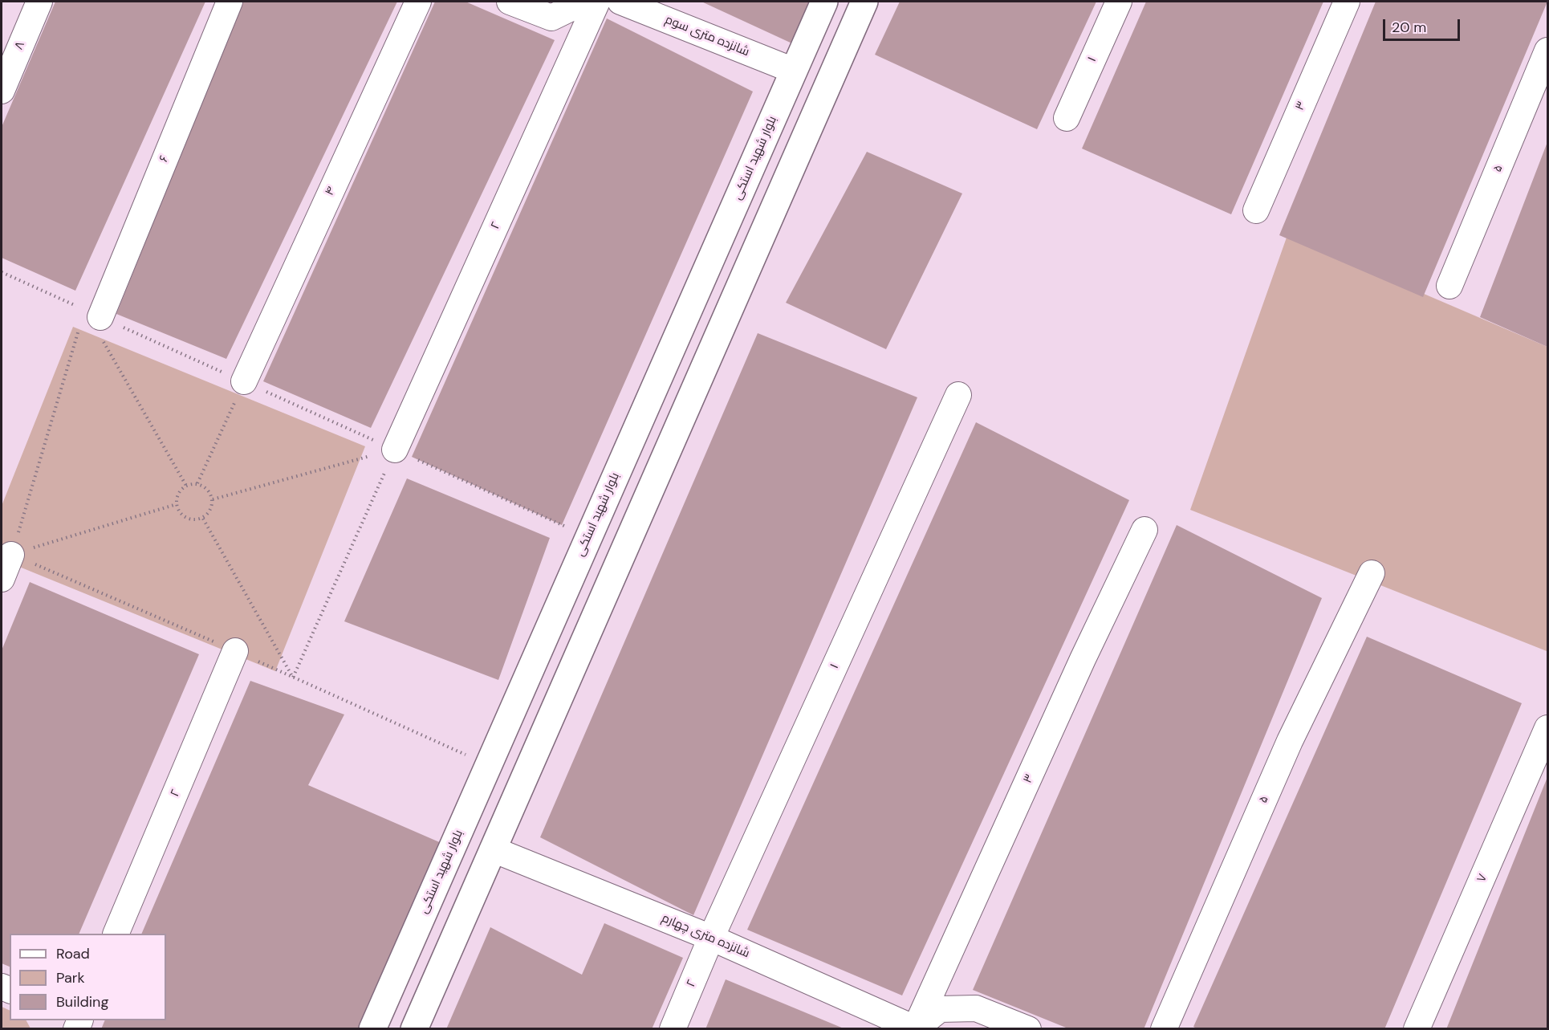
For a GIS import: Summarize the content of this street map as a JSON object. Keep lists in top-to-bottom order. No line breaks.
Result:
{"streets":{"main road":["بلوار شهید استکی"],"street":["شانزده متری سوم","۸","۱","۳","۶","۵","۴","۲","۷","شانزده متری چهارم"]},"crossings":[["شانزده متری سوم","بلوار شهید استکی"],["۱","۲"],["۱","شانزده متری چهارم"],["۳","شانزده متری چهارم"],["۲","شانزده متری چهارم"]],"legend":["Road","Park","Building"],"scale_bar":"20 m"}
